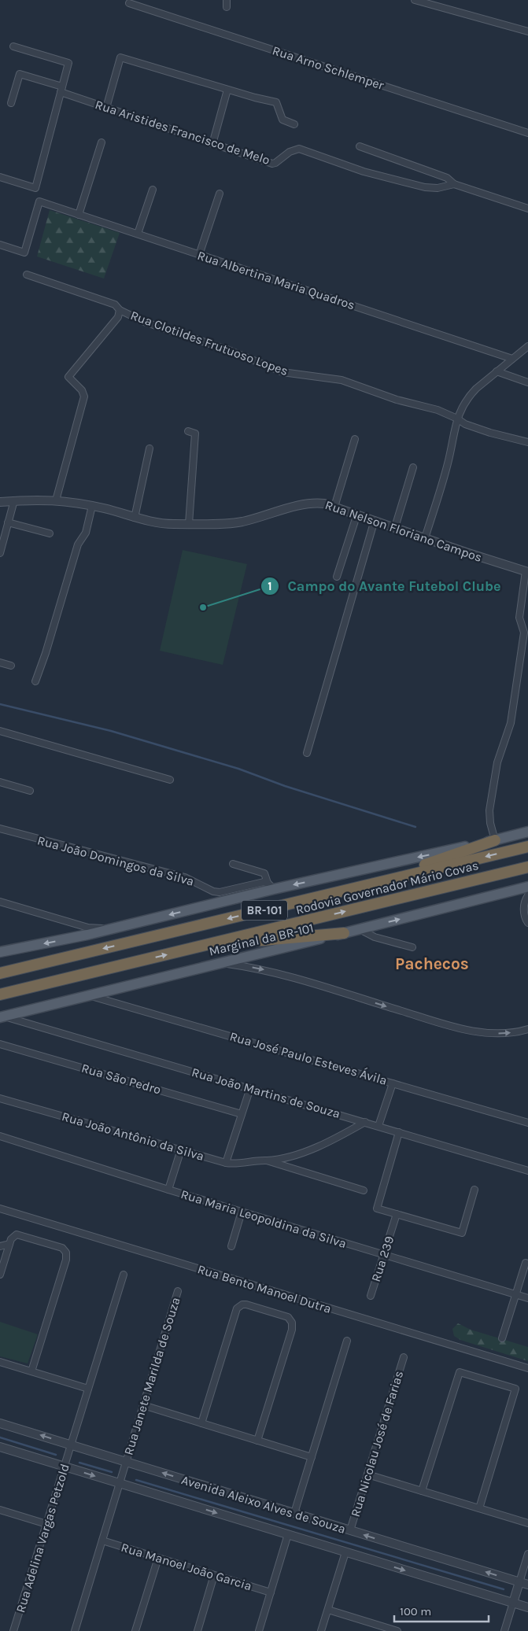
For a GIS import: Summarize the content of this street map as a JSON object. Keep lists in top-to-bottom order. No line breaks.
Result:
{"streets":{"highway":["Rodovia Governador Mário Covas","BR-101"],"main road":["Marginal da BR-101"],"street":["Rua Arno Schlemper","Rua Aristides Francisco de Melo","Rua Albertina Maria Quadros","Rua Clotildes Frutuoso Lopes","Rua Nelson Floriano Campos","Rua João Domingos da Silva","Rua José Paulo Esteves Ávila","Rua São Pedro","Rua João Martins de Souza","Rua João Antônio da Silva","Rua Maria Leopoldina da Silva","Rua 239","Rua Bento Manoel Dutra","Rua Janete Marilda de Souza","Rua Nicolau José de Farias","Avenida Aleixo Alves de Souza","Rua Adelina Vargas Petzold","Rua Manoel João Garcia"]},"crossings":[["Marginal da BR-101","Rua José Paulo Esteves Ávila"],["Marginal da BR-101","Rua João Martins de Souza"],["Rua Maria Leopoldina da Silva","Rua 239"],["Rua Janete Marilda de Souza","Avenida Aleixo Alves de Souza"],["Rua Janete Marilda de Souza","Rua Manoel João Garcia"],["Rua Nicolau José de Farias","Avenida Aleixo Alves de Souza"],["Avenida Aleixo Alves de Souza","Rua Adelina Vargas Petzold"]],"districts":["Pachecos"],"places":["Campo do Avante Futebol Clube"],"scale_bar":"100 m"}
